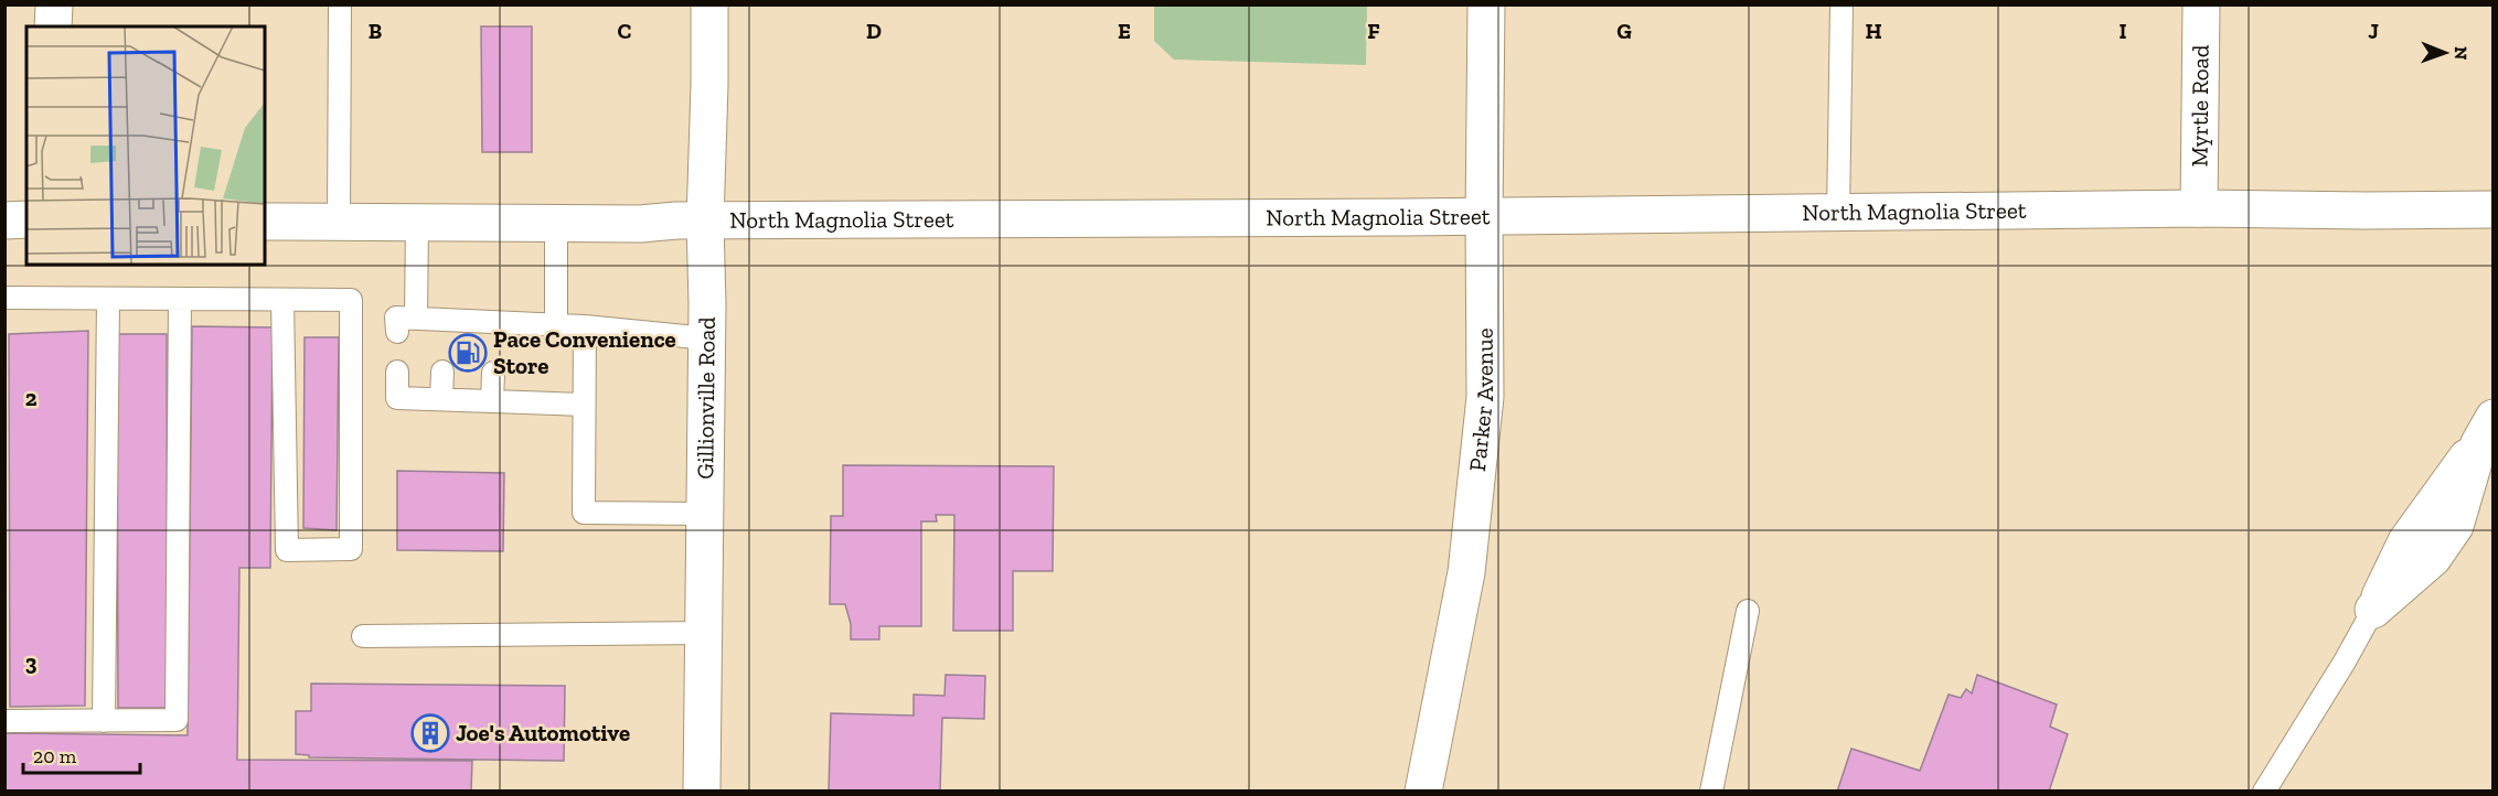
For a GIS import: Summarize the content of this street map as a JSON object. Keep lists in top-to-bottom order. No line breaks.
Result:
{"streets":{"street":["Myrtle Road","North Magnolia Street","Gillionville Road","Parker Avenue"]},"crossings":[["Myrtle Road","North Magnolia Street"],["North Magnolia Street","Gillionville Road"],["North Magnolia Street","Parker Avenue"]],"places":{"fuel station":["Pace Convenience Store"],"building":["Joe's Automotive"]},"scale_bar":"20 m","north":"right","grid":{"columns":["B","C","D","E","F","G","H","I","J"],"rows":["2","3"]}}
